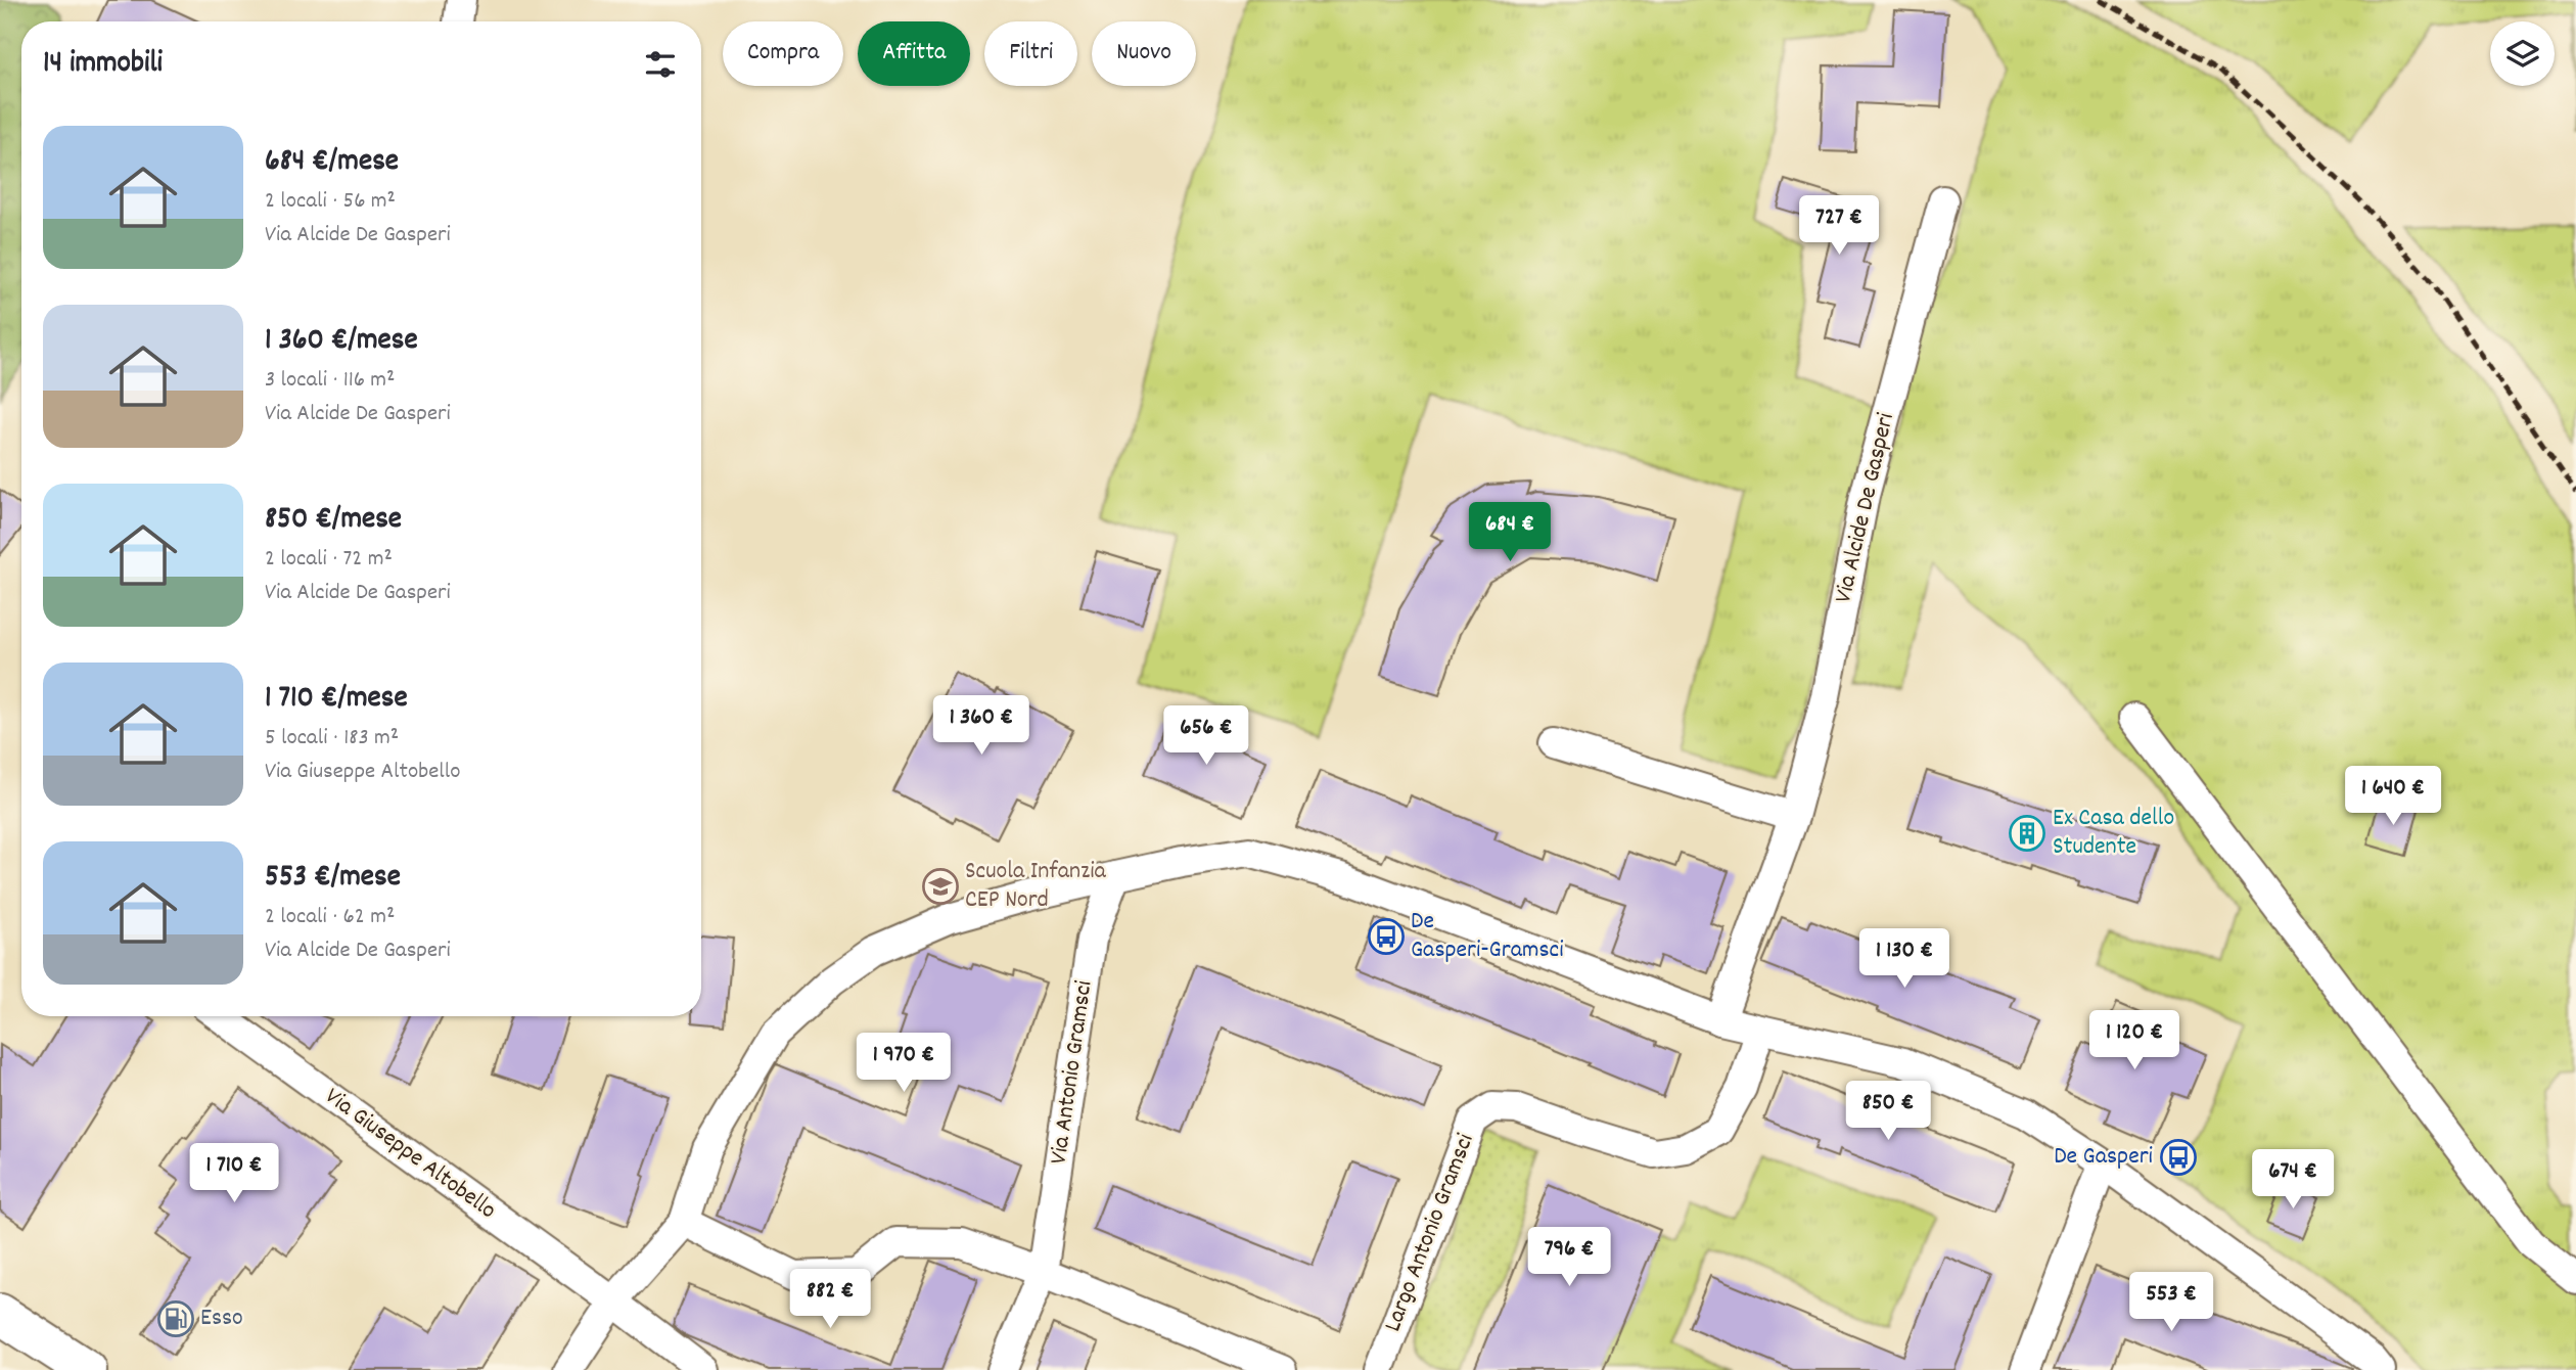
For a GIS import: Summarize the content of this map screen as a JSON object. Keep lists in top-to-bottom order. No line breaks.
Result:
{"streets":{"street":["Via Alcide De Gasperi","Via Antonio Gramsci","Via Giuseppe Altobello","Largo Antonio Gramsci"]},"places":{"building":["Ex Casa dello Studente"],"school or university":["Scuola Infanzia CEP Nord"],"bus stop":["De Gasperi-Gramsci","De Gasperi"],"fuel station":["Esso"]},"page":{"chip":["Compra","Affitta","Filtri","Nuovo"],"heading":"14 immobili","list":[{"name":"684 €/mese","note":"2 locali · 56 m² · Via Alcide De Gasperi"},{"name":"1 360 €/mese","note":"3 locali · 116 m² · Via Alcide De Gasperi"},{"name":"850 €/mese","note":"2 locali · 72 m² · Via Alcide De Gasperi"},{"name":"1 710 €/mese","note":"5 locali · 183 m² · Via Giuseppe Altobello"},{"name":"553 €/mese","note":"2 locali · 62 m² · Via Alcide De Gasperi"}],"price":["727 €","684 €","1 360 €","656 €","1 640 €","1 130 €","1 120 €","1 970 €","850 €","1 710 €","674 €","796 €","882 €","553 €"]}}
